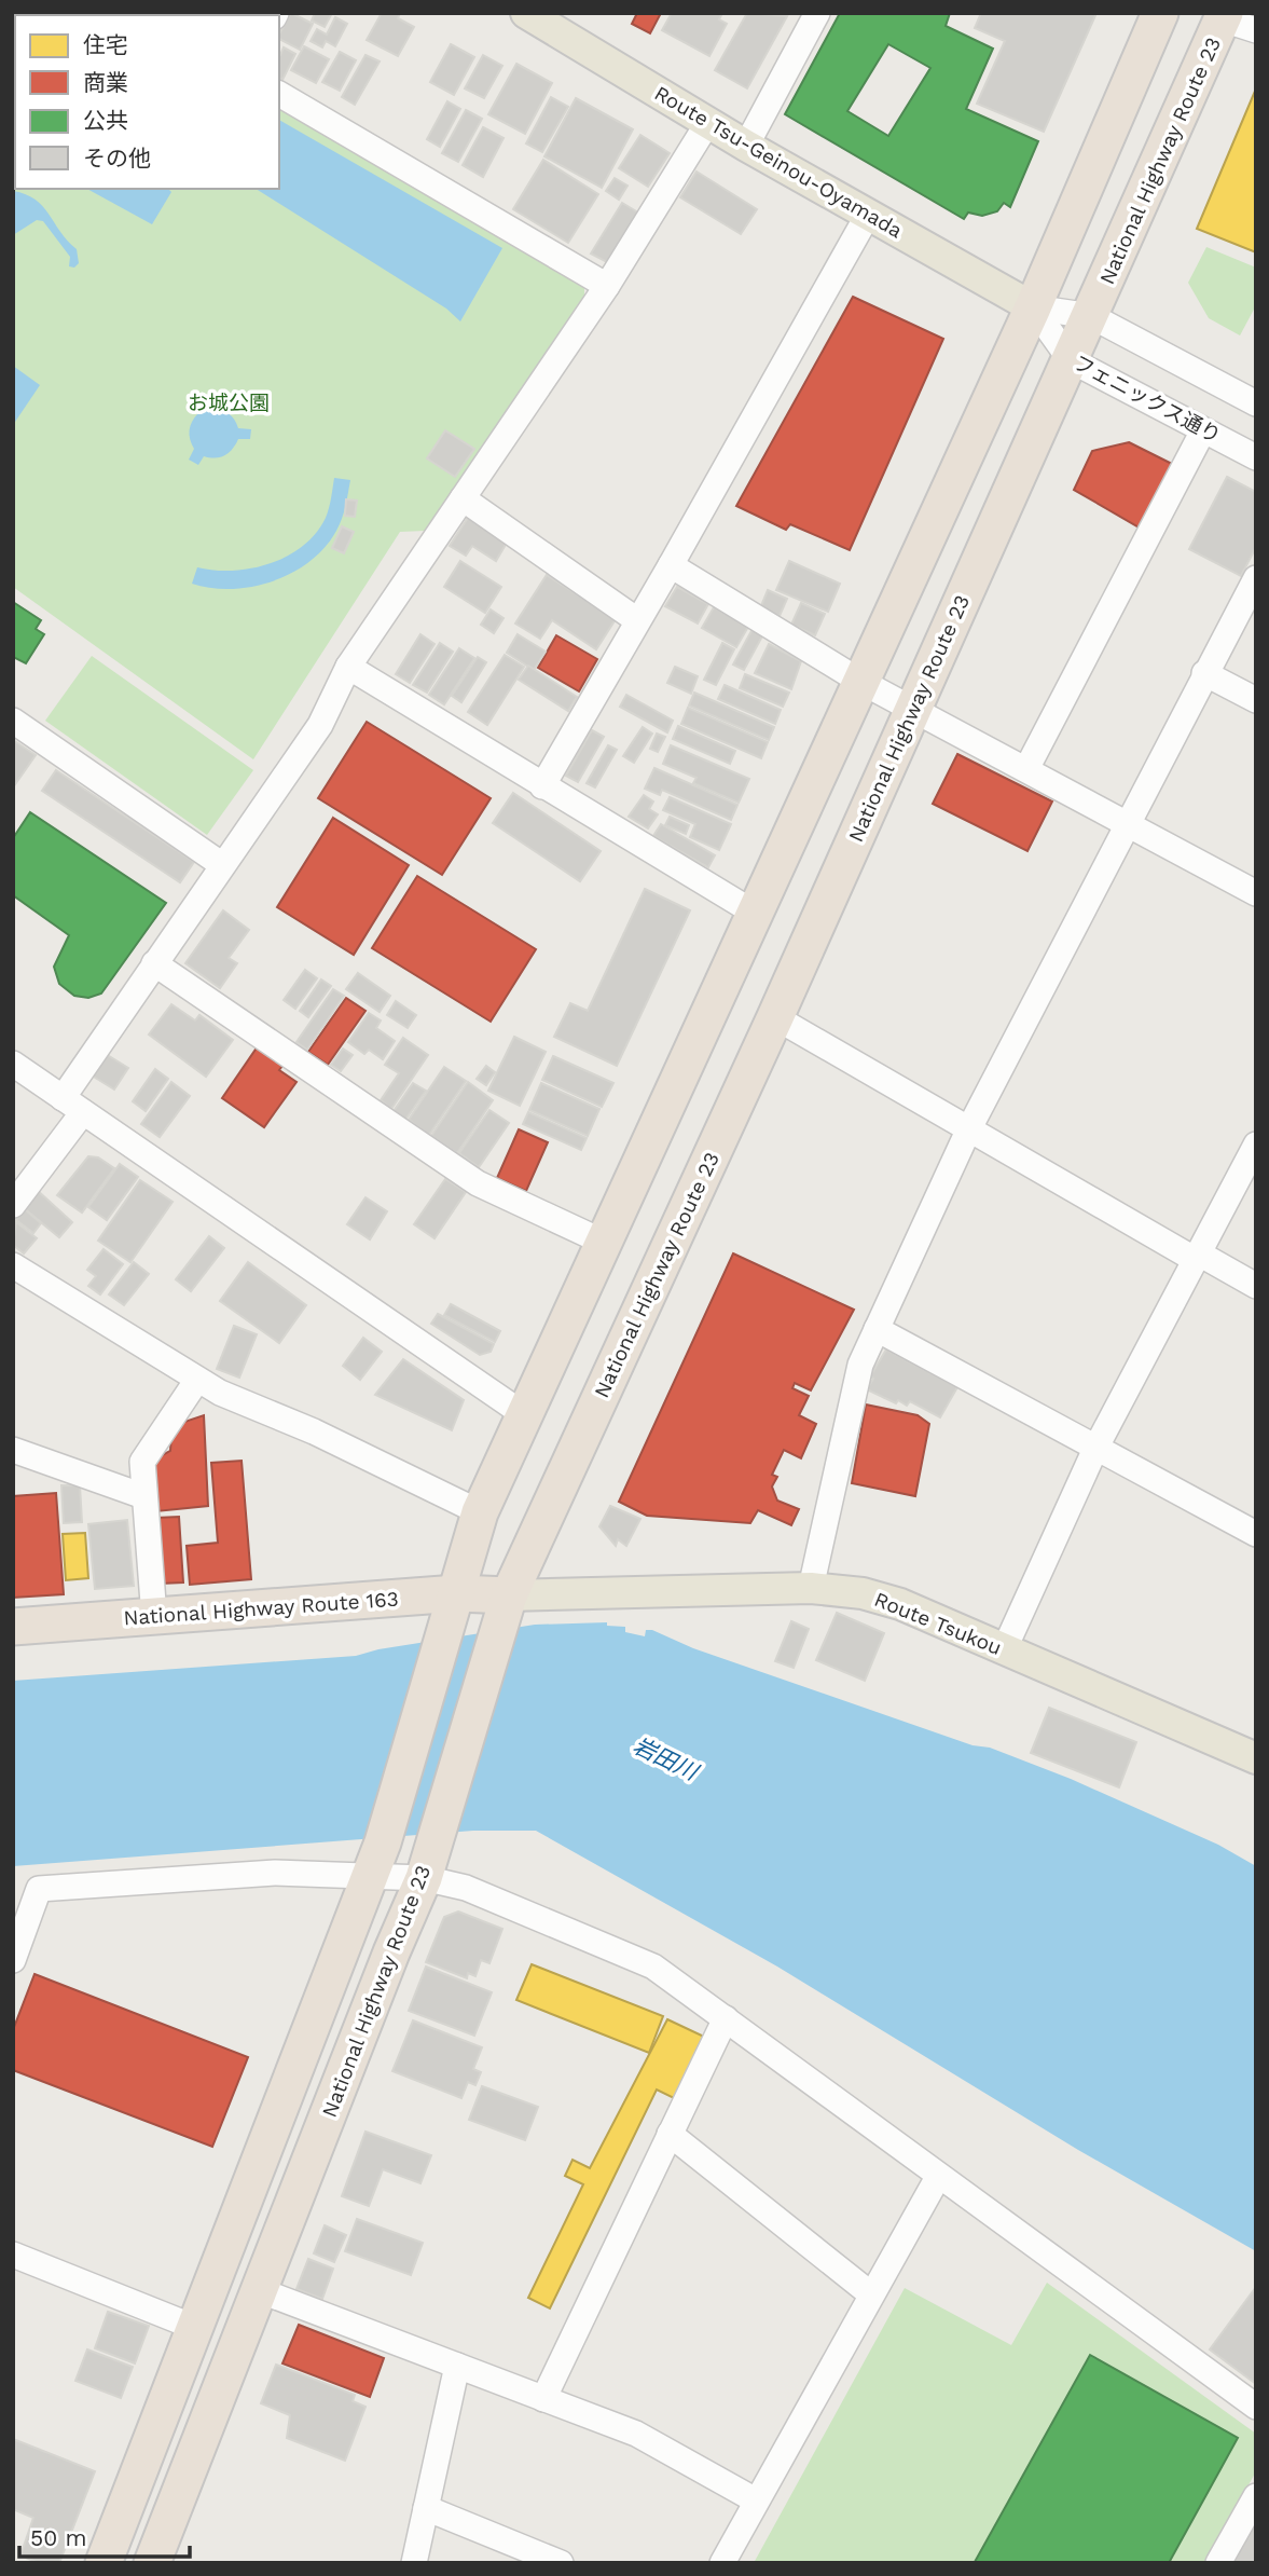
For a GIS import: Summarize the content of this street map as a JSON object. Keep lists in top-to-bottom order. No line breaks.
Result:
{"streets":{"highway":["National Highway Route 23","National Highway Route 163"],"main road":["Route Tsu-Geinou-Oyamada","Route Tsukou"],"street":["フェニックス通り"]},"crossings":[["National Highway Route 23","フェニックス通り"],["National Highway Route 23","National Highway Route 163"],["National Highway Route 23","Route Tsukou"],["Route Tsu-Geinou-Oyamada","フェニックス通り"],["National Highway Route 163","Route Tsukou"]],"water":["岩田川"],"parks":["お城公園"],"legend":["住宅","商業","公共","その他"],"scale_bar":"50 m"}
